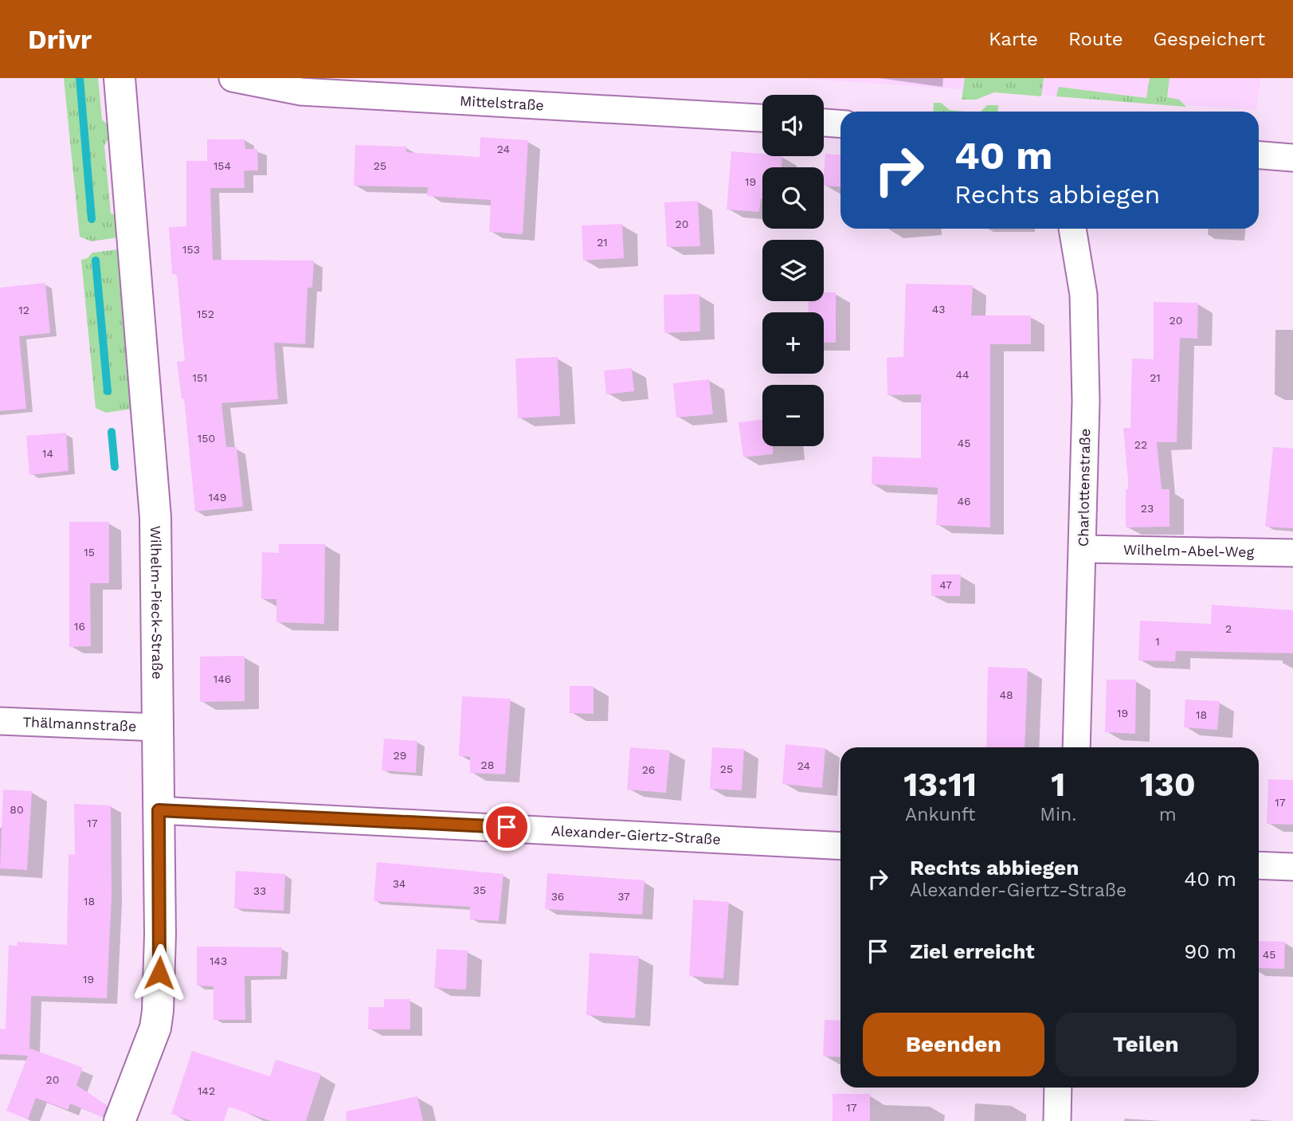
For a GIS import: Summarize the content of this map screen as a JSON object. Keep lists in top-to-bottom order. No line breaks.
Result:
{"streets":{"street":["Mittelstraße","Charlottenstraße","Wilhelm-Abel-Weg","Wilhelm-Pieck-Straße","Thälmannstraße","Alexander-Giertz-Straße"]},"crossings":[["Charlottenstraße","Wilhelm-Abel-Weg"],["Wilhelm-Pieck-Straße","Thälmannstraße"],["Wilhelm-Pieck-Straße","Alexander-Giertz-Straße"]],"house_numbers":["24","154","25","19","20","21","153","43","12","152","20","44","151","21","150","45","22","14","149","46","23","15","47","16","2","1","146","48","19","18","29","28","24","25","26","17","80","17","34","35","33","36","37","18","45","143","19","20","142","17"],"page":{"header":"Drivr","nav":["Karte","Route","Gespeichert"],"map_buttons":["+","−"],"turn":["40 m","Rechts abbiegen"],"eta":["13:11","Ankunft","1","Min.","130","m"],"list":[{"name":"Rechts abbiegen","note":"Alexander-Giertz-Straße","value":"40 m"},{"name":"Ziel erreicht","value":"90 m"}],"buttons":["Beenden","Teilen"]}}
